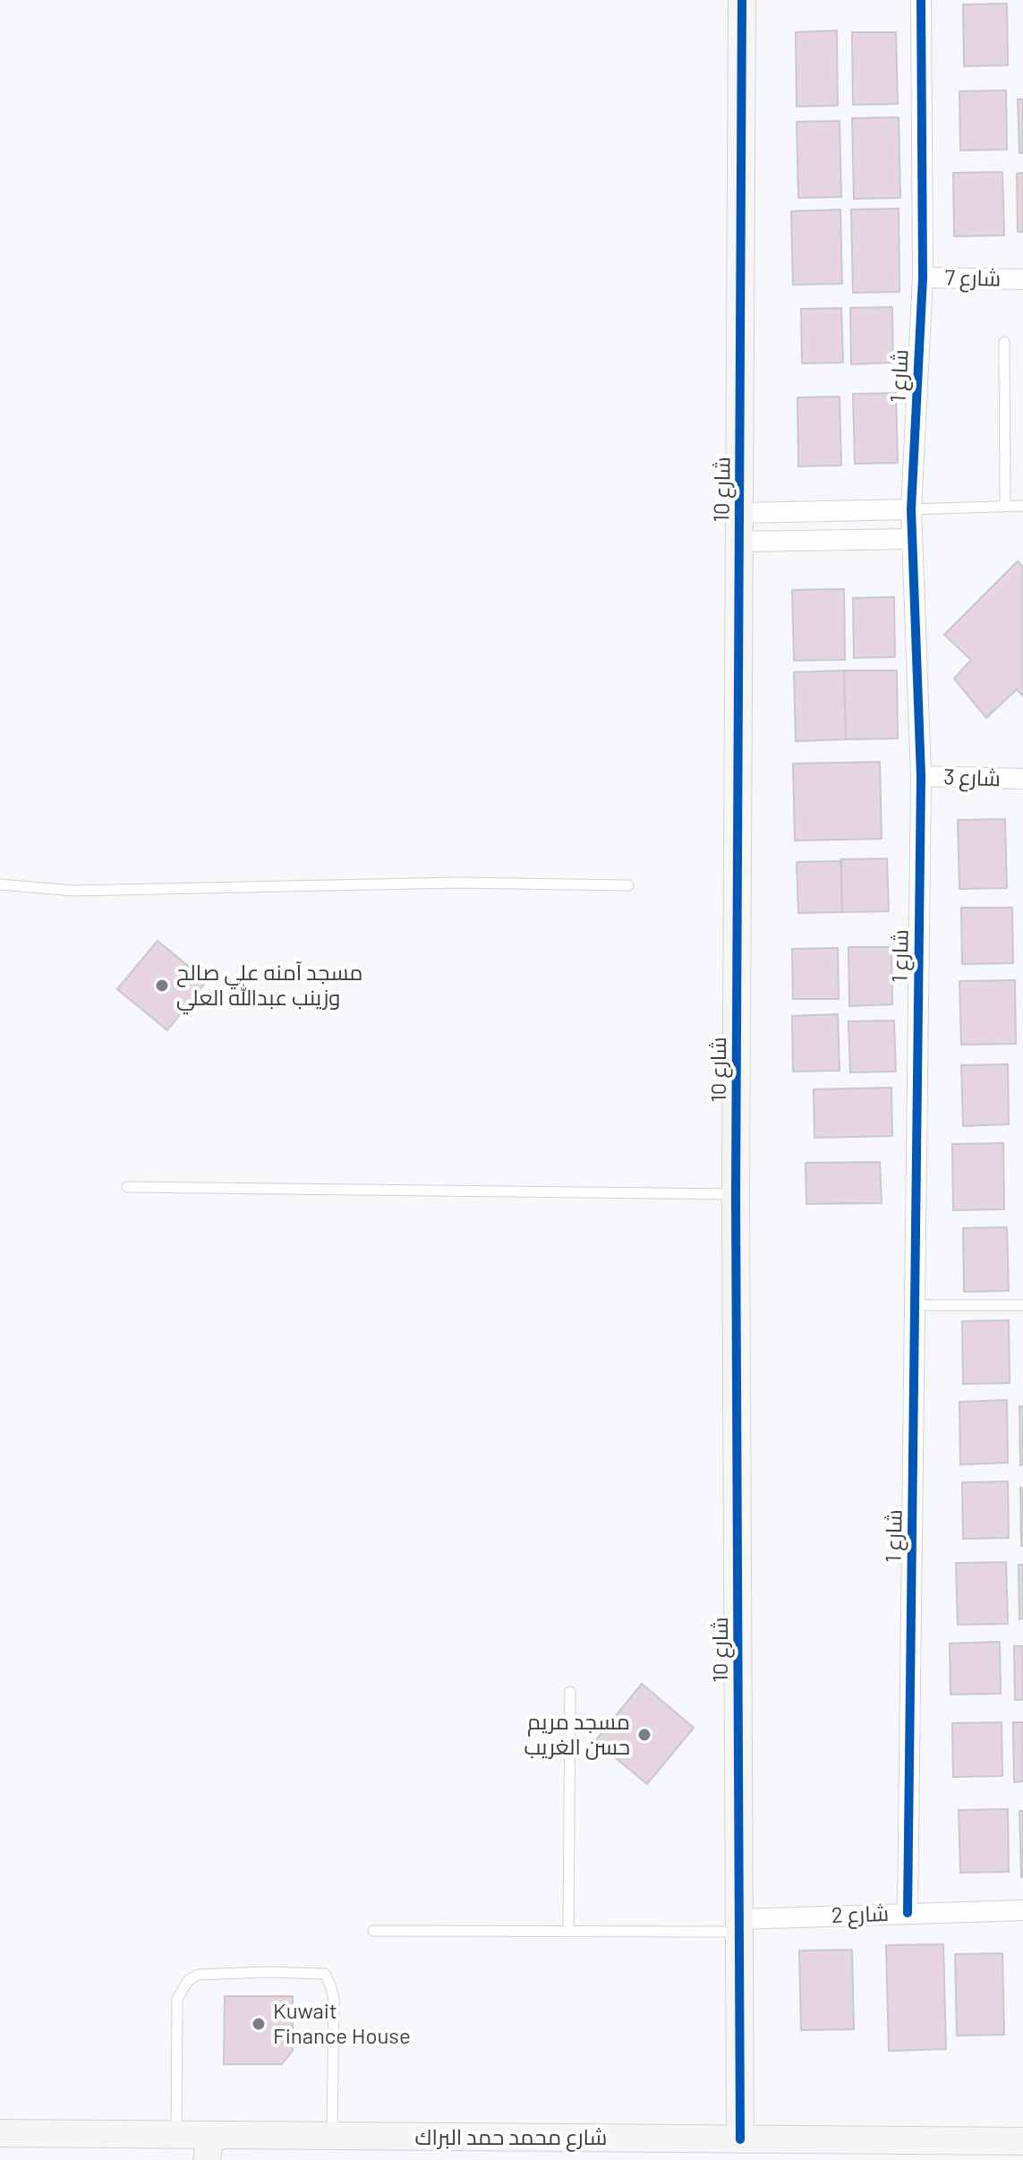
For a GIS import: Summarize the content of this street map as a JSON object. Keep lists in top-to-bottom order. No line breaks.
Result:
{"streets":{"street":["شارع 7","شارع 1","شارع 10","شارع 3","شارع 2","شارع محمد حمد البراك"]},"crossings":[["شارع 7","شارع 1"],["شارع 1","شارع 3"],["شارع 1","شارع 2"],["شارع 10","شارع 2"],["شارع 10","شارع محمد حمد البراك"]],"places":["مسجد آمنه علي صالح وزينب عبدالله العلي","مسجد مريم حسن الغريب","Kuwait Finance House"]}
